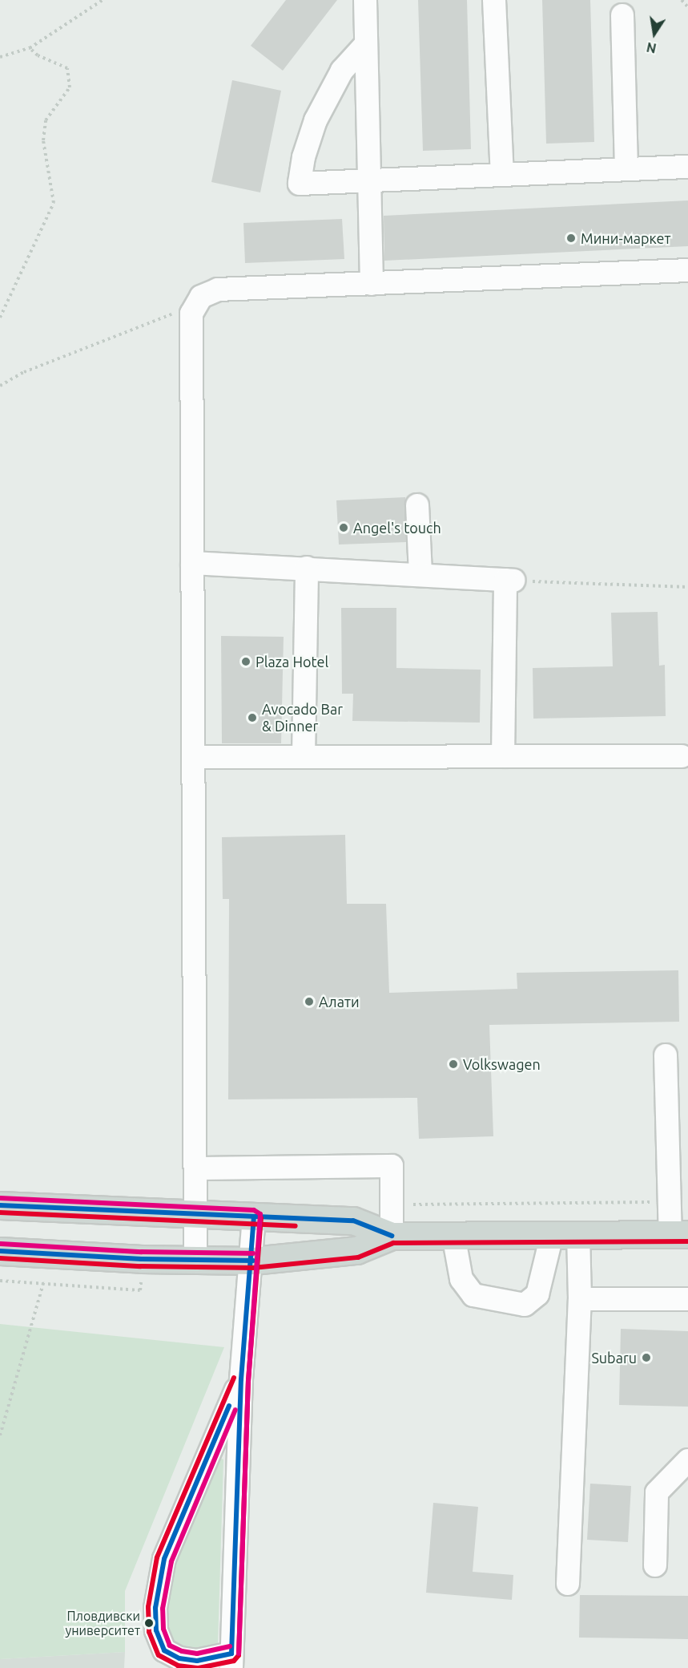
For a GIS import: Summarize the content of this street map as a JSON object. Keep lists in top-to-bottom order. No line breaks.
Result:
{"places":["Мини-маркет","Angel's touch","Plaza Hotel","Avocado Bar & Dinner","Алати","Volkswagen","Subaru","Пловдивски университет"],"north":"bottom"}
